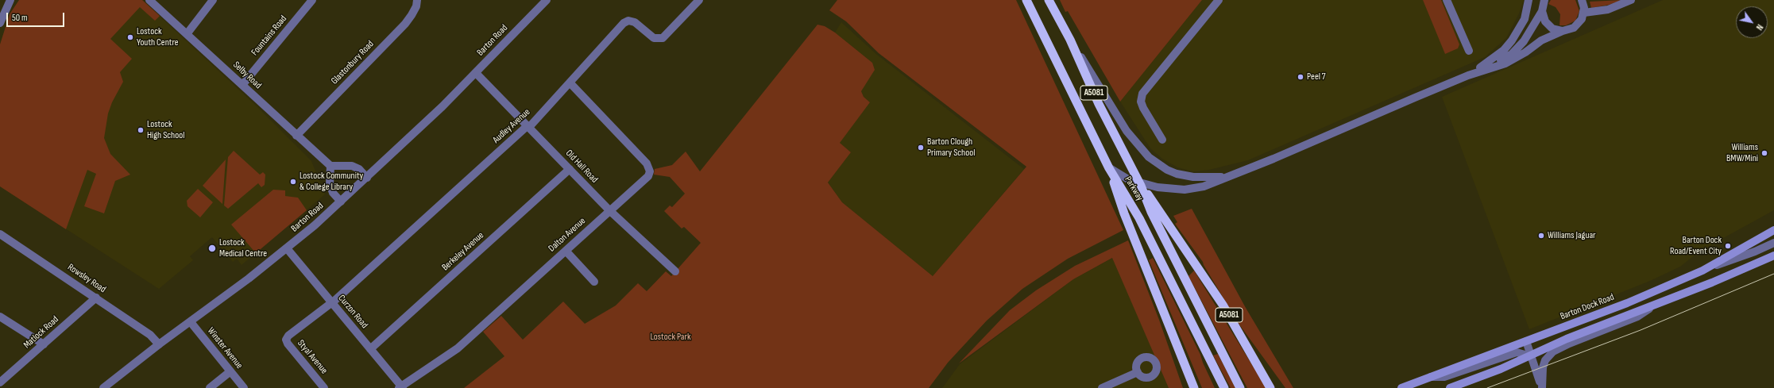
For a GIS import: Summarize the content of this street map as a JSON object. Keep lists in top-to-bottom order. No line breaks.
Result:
{"streets":{"highway":["A5081","Parkway"],"main road":["Barton Dock Road"],"street":["Fountains Road","Barton Road","Glastonbury Road","Selby Road","Audley Avenue","Old Hall Road","Dalton Avenue","Berkeley Avenue","Rowsley Road","Curzon Road","Matlock Road","Winster Avenue","Styal Avenue"]},"crossings":[["Fountains Road","Selby Road"],["Barton Road","Old Hall Road"],["Barton Road","Rowsley Road"],["Barton Road","Curzon Road"],["Barton Road","Winster Avenue"],["Glastonbury Road","Selby Road"],["A5081","Parkway"],["Audley Avenue","Old Hall Road"],["Audley Avenue","Dalton Avenue"],["Audley Avenue","Curzon Road"],["Audley Avenue","Styal Avenue"],["Old Hall Road","Dalton Avenue"],["Old Hall Road","Berkeley Avenue"],["Dalton Avenue","Curzon Road"],["Berkeley Avenue","Curzon Road"],["Rowsley Road","Matlock Road"],["Curzon Road","Styal Avenue"]],"parks":["Lostock Park"],"places":["Lostock Youth Centre","Peel 7","Lostock High School","Barton Clough Primary School","Williams BMW/Mini","Lostock Community & College Library","Williams Jaguar","Barton Dock Road/Event City","Lostock Medical Centre"],"scale_bar":"50 m","north":"bottom right"}
